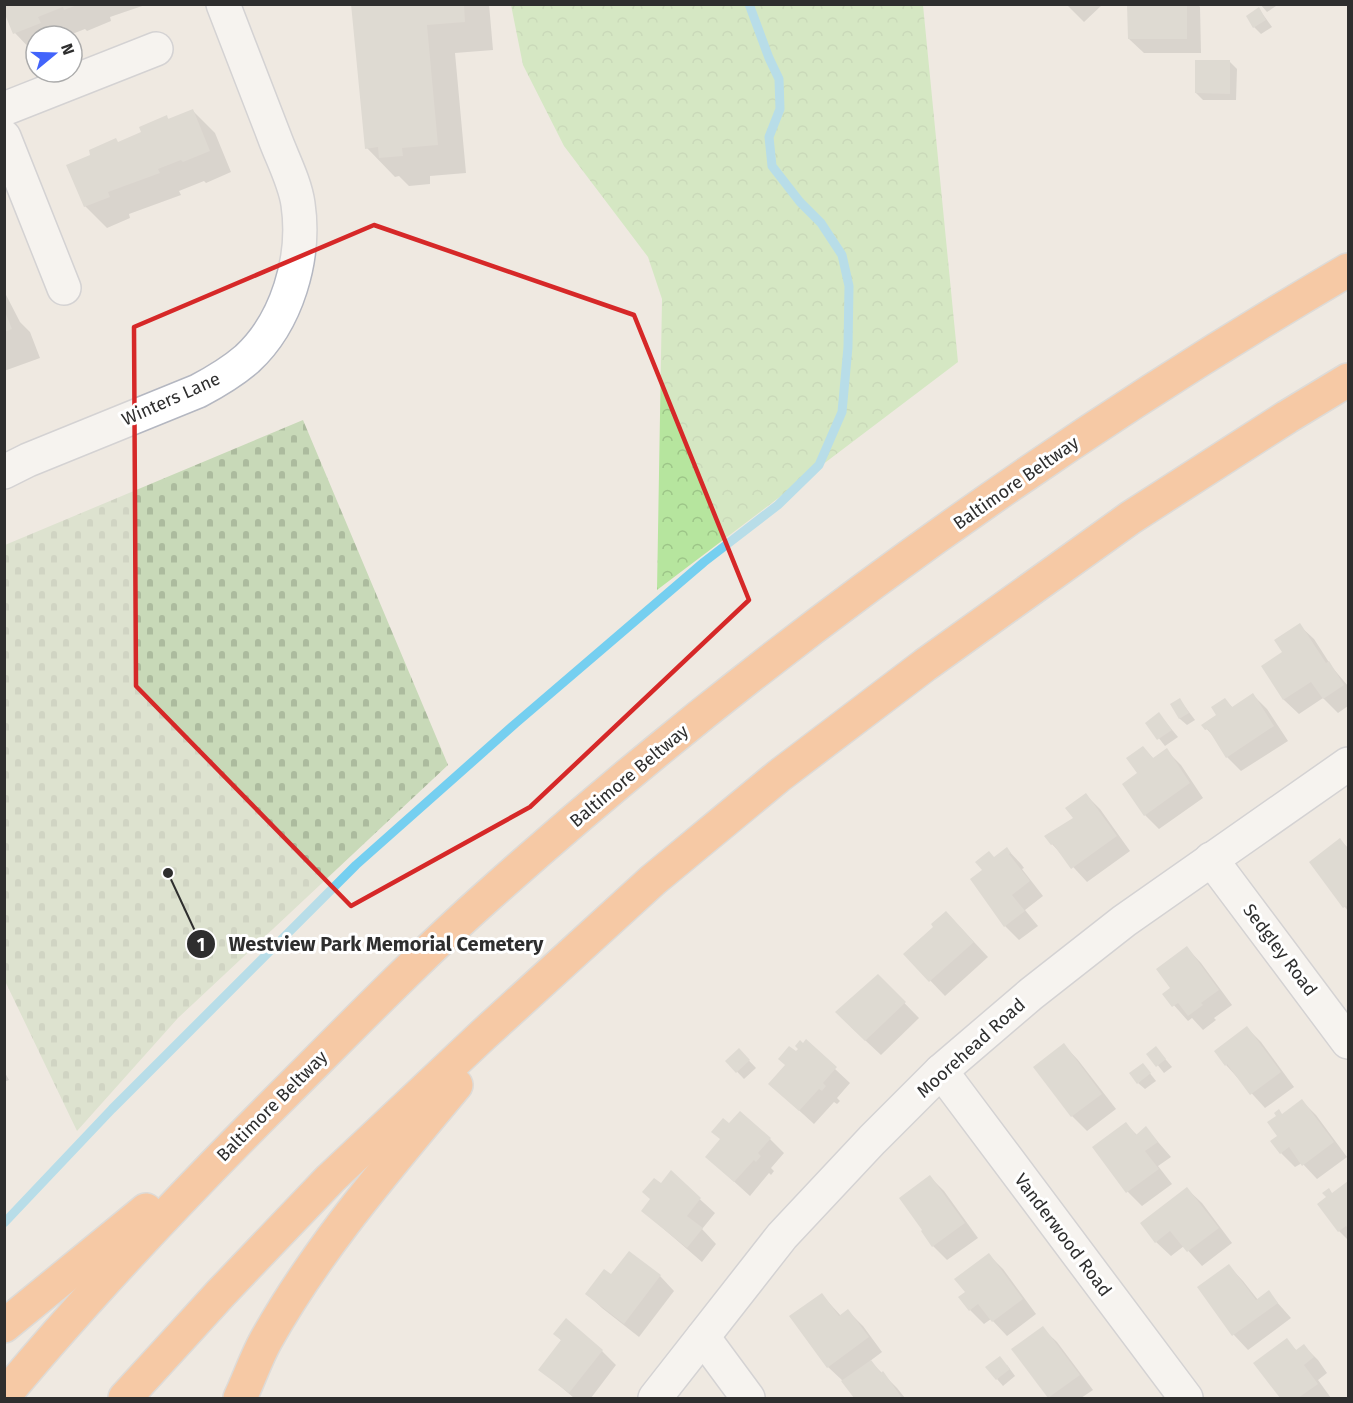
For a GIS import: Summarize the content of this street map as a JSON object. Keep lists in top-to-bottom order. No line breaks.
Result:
{"streets":{"highway":["Baltimore Beltway"],"street":["Winters Lane","Sedgley Road","Moorehead Road","Vanderwood Road"]},"crossings":[["Sedgley Road","Moorehead Road"],["Moorehead Road","Vanderwood Road"]],"places":["Westview Park Memorial Cemetery"],"north":"right"}
